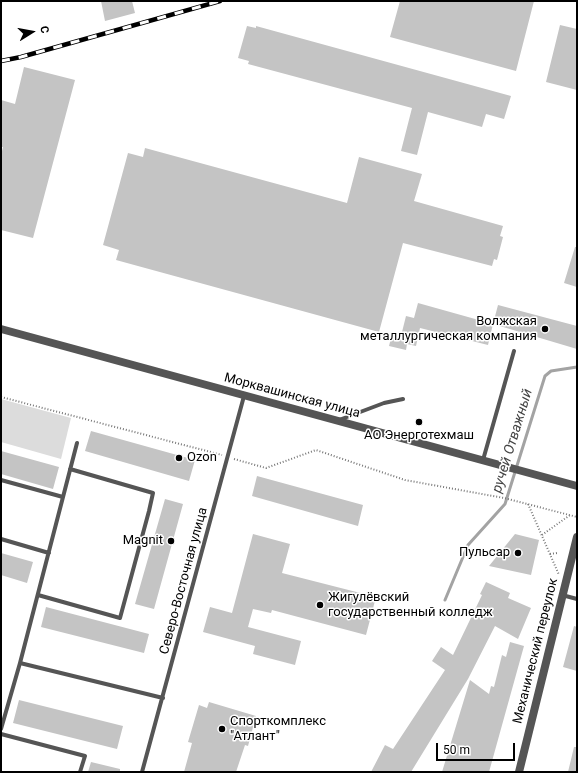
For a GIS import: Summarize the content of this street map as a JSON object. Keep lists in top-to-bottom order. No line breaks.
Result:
{"streets":{"street":["Морквашинская улица","Механический переулок"],"lane":["Северо-Восточная улица"]},"crossings":[["Морквашинская улица","Северо-Восточная улица"]],"water":["ручей Отважный"],"places":["Волжская металлургическая компания","АО Энерготехмаш","Ozon","Magnit","Пульсар","Жигулёвский государственный колледж","Спорткомплекс \"Атлант\""],"scale_bar":"50 m","north":"right"}
